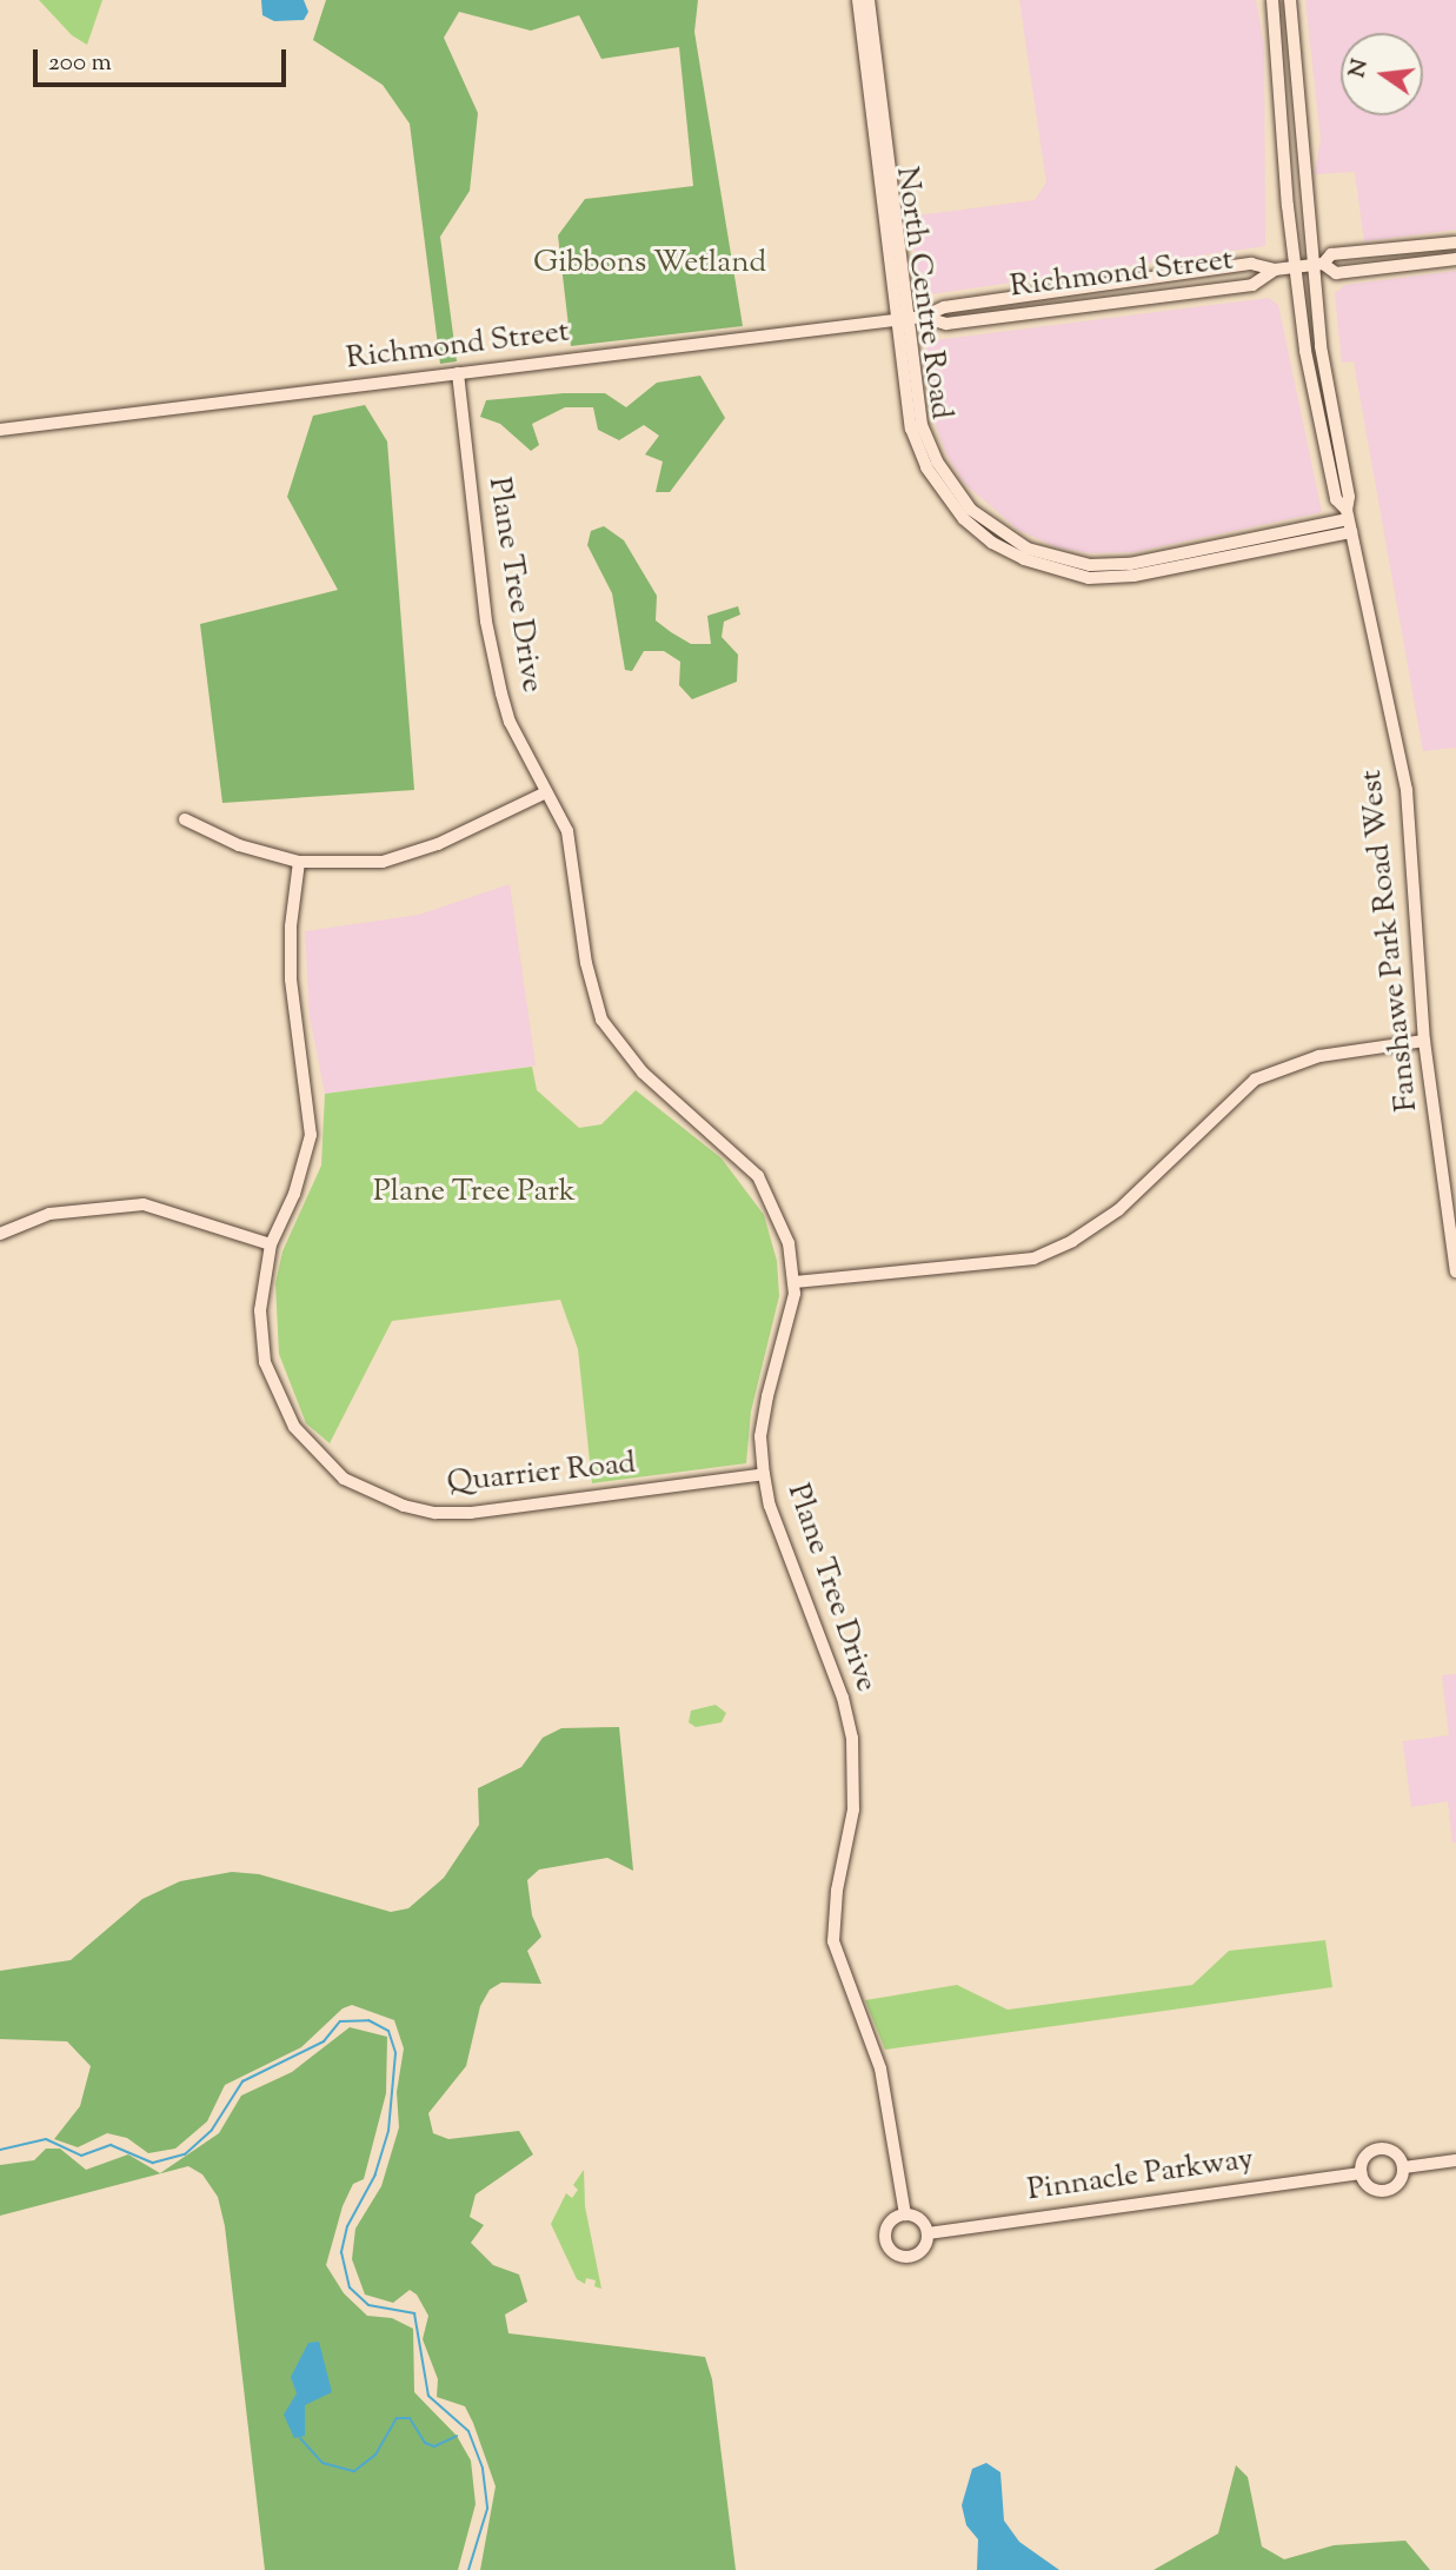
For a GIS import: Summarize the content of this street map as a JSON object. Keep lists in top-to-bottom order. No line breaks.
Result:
{"streets":{"street":["Richmond Street","North Centre Road","Plane Tree Drive","Fanshawe Park Road West","Quarrier Road","Pinnacle Parkway"]},"crossings":[["Richmond Street","North Centre Road"],["Richmond Street","Plane Tree Drive"],["Richmond Street","Fanshawe Park Road West"],["North Centre Road","Fanshawe Park Road West"],["Plane Tree Drive","Quarrier Road"],["Plane Tree Drive","Pinnacle Parkway"]],"parks":["Gibbons Wetland","Plane Tree Park"],"scale_bar":"200 m","north":"left"}
